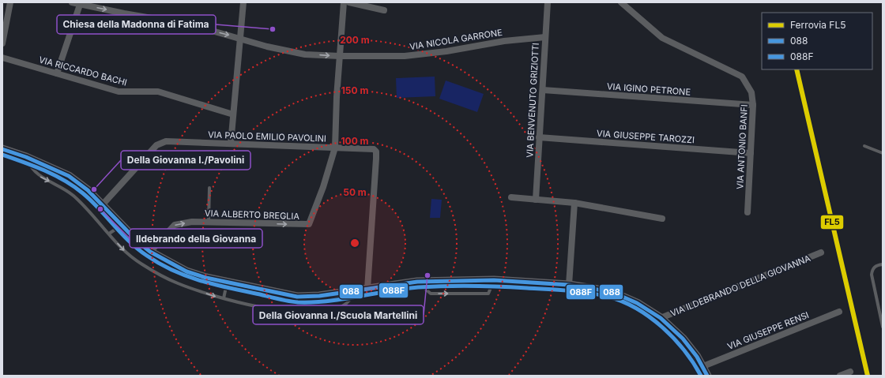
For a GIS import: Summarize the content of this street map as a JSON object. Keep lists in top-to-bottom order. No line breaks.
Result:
{"streets":{"street":["VIA NICOLA GARRONE","VIA RICCARDO BACHI","VIA IGINO PETRONE","VIA BENVENUTO GRIZIOTTI","VIA PAOLO EMILIO PAVOLINI","VIA GIUSEPPE TAROZZI","VIA ANTONIO BANFI","VIA ALBERTO BREGLIA","VIA ILDEBRANDO DELLA GIOVANNA","VIA GIUSEPPE RENSI"]},"crossings":[["VIA NICOLA GARRONE","VIA BENVENUTO GRIZIOTTI"],["VIA NICOLA GARRONE","VIA ALBERTO BREGLIA"],["VIA IGINO PETRONE","VIA BENVENUTO GRIZIOTTI"],["VIA IGINO PETRONE","VIA ANTONIO BANFI"],["VIA BENVENUTO GRIZIOTTI","VIA GIUSEPPE TAROZZI"],["VIA PAOLO EMILIO PAVOLINI","VIA ALBERTO BREGLIA"],["VIA PAOLO EMILIO PAVOLINI","VIA ILDEBRANDO DELLA GIOVANNA"],["VIA GIUSEPPE TAROZZI","VIA ANTONIO BANFI"],["VIA ALBERTO BREGLIA","VIA ILDEBRANDO DELLA GIOVANNA"],["VIA ILDEBRANDO DELLA GIOVANNA","VIA GIUSEPPE RENSI"]],"one_way":["VIA NICOLA GARRONE","VIA ALBERTO BREGLIA"],"places":["Chiesa della Madonna di Fatima","Della Giovanna I./Pavolini","Ildebrando della Giovanna","Della Giovanna I./Scuola Martellini"],"lines":["rail line FL5","transit line 088","transit line 088F"],"legend":["Ferrovia FL5","088","088F"],"rings":["200 m","150 m","100 m","50 m"]}
